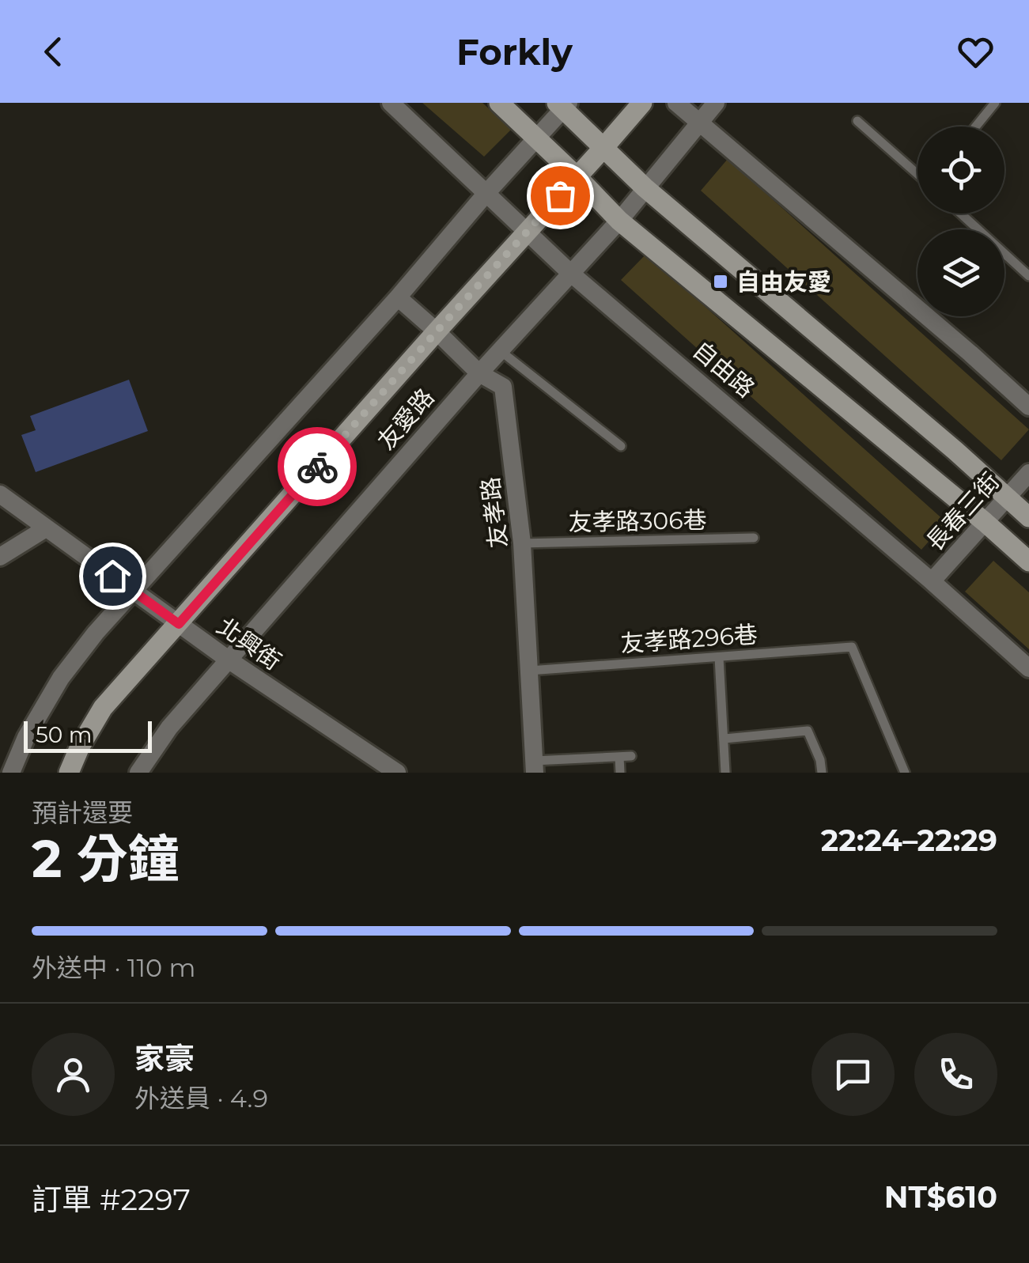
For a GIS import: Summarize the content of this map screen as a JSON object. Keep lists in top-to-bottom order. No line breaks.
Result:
{"streets":{"street":["自由路","友愛路","長春三街","友孝路","北興街"],"lane":["友孝路306巷","友孝路296巷"]},"crossings":[["自由路","友愛路"],["自由路","長春三街"],["友愛路","友孝路"],["友愛路","北興街"],["友孝路","友孝路306巷"],["友孝路","友孝路296巷"]],"places":{"transit":["自由友愛"]},"scale_bar":"50 m","page":{"header":"Forkly","scale":"50 m","heading":["2 分鐘","預計還要","22:24–22:29"],"panel":["家豪","外送員 · 4.9","訂單 #2297","NT$610"],"bar":"外送中 · 110 m"}}
